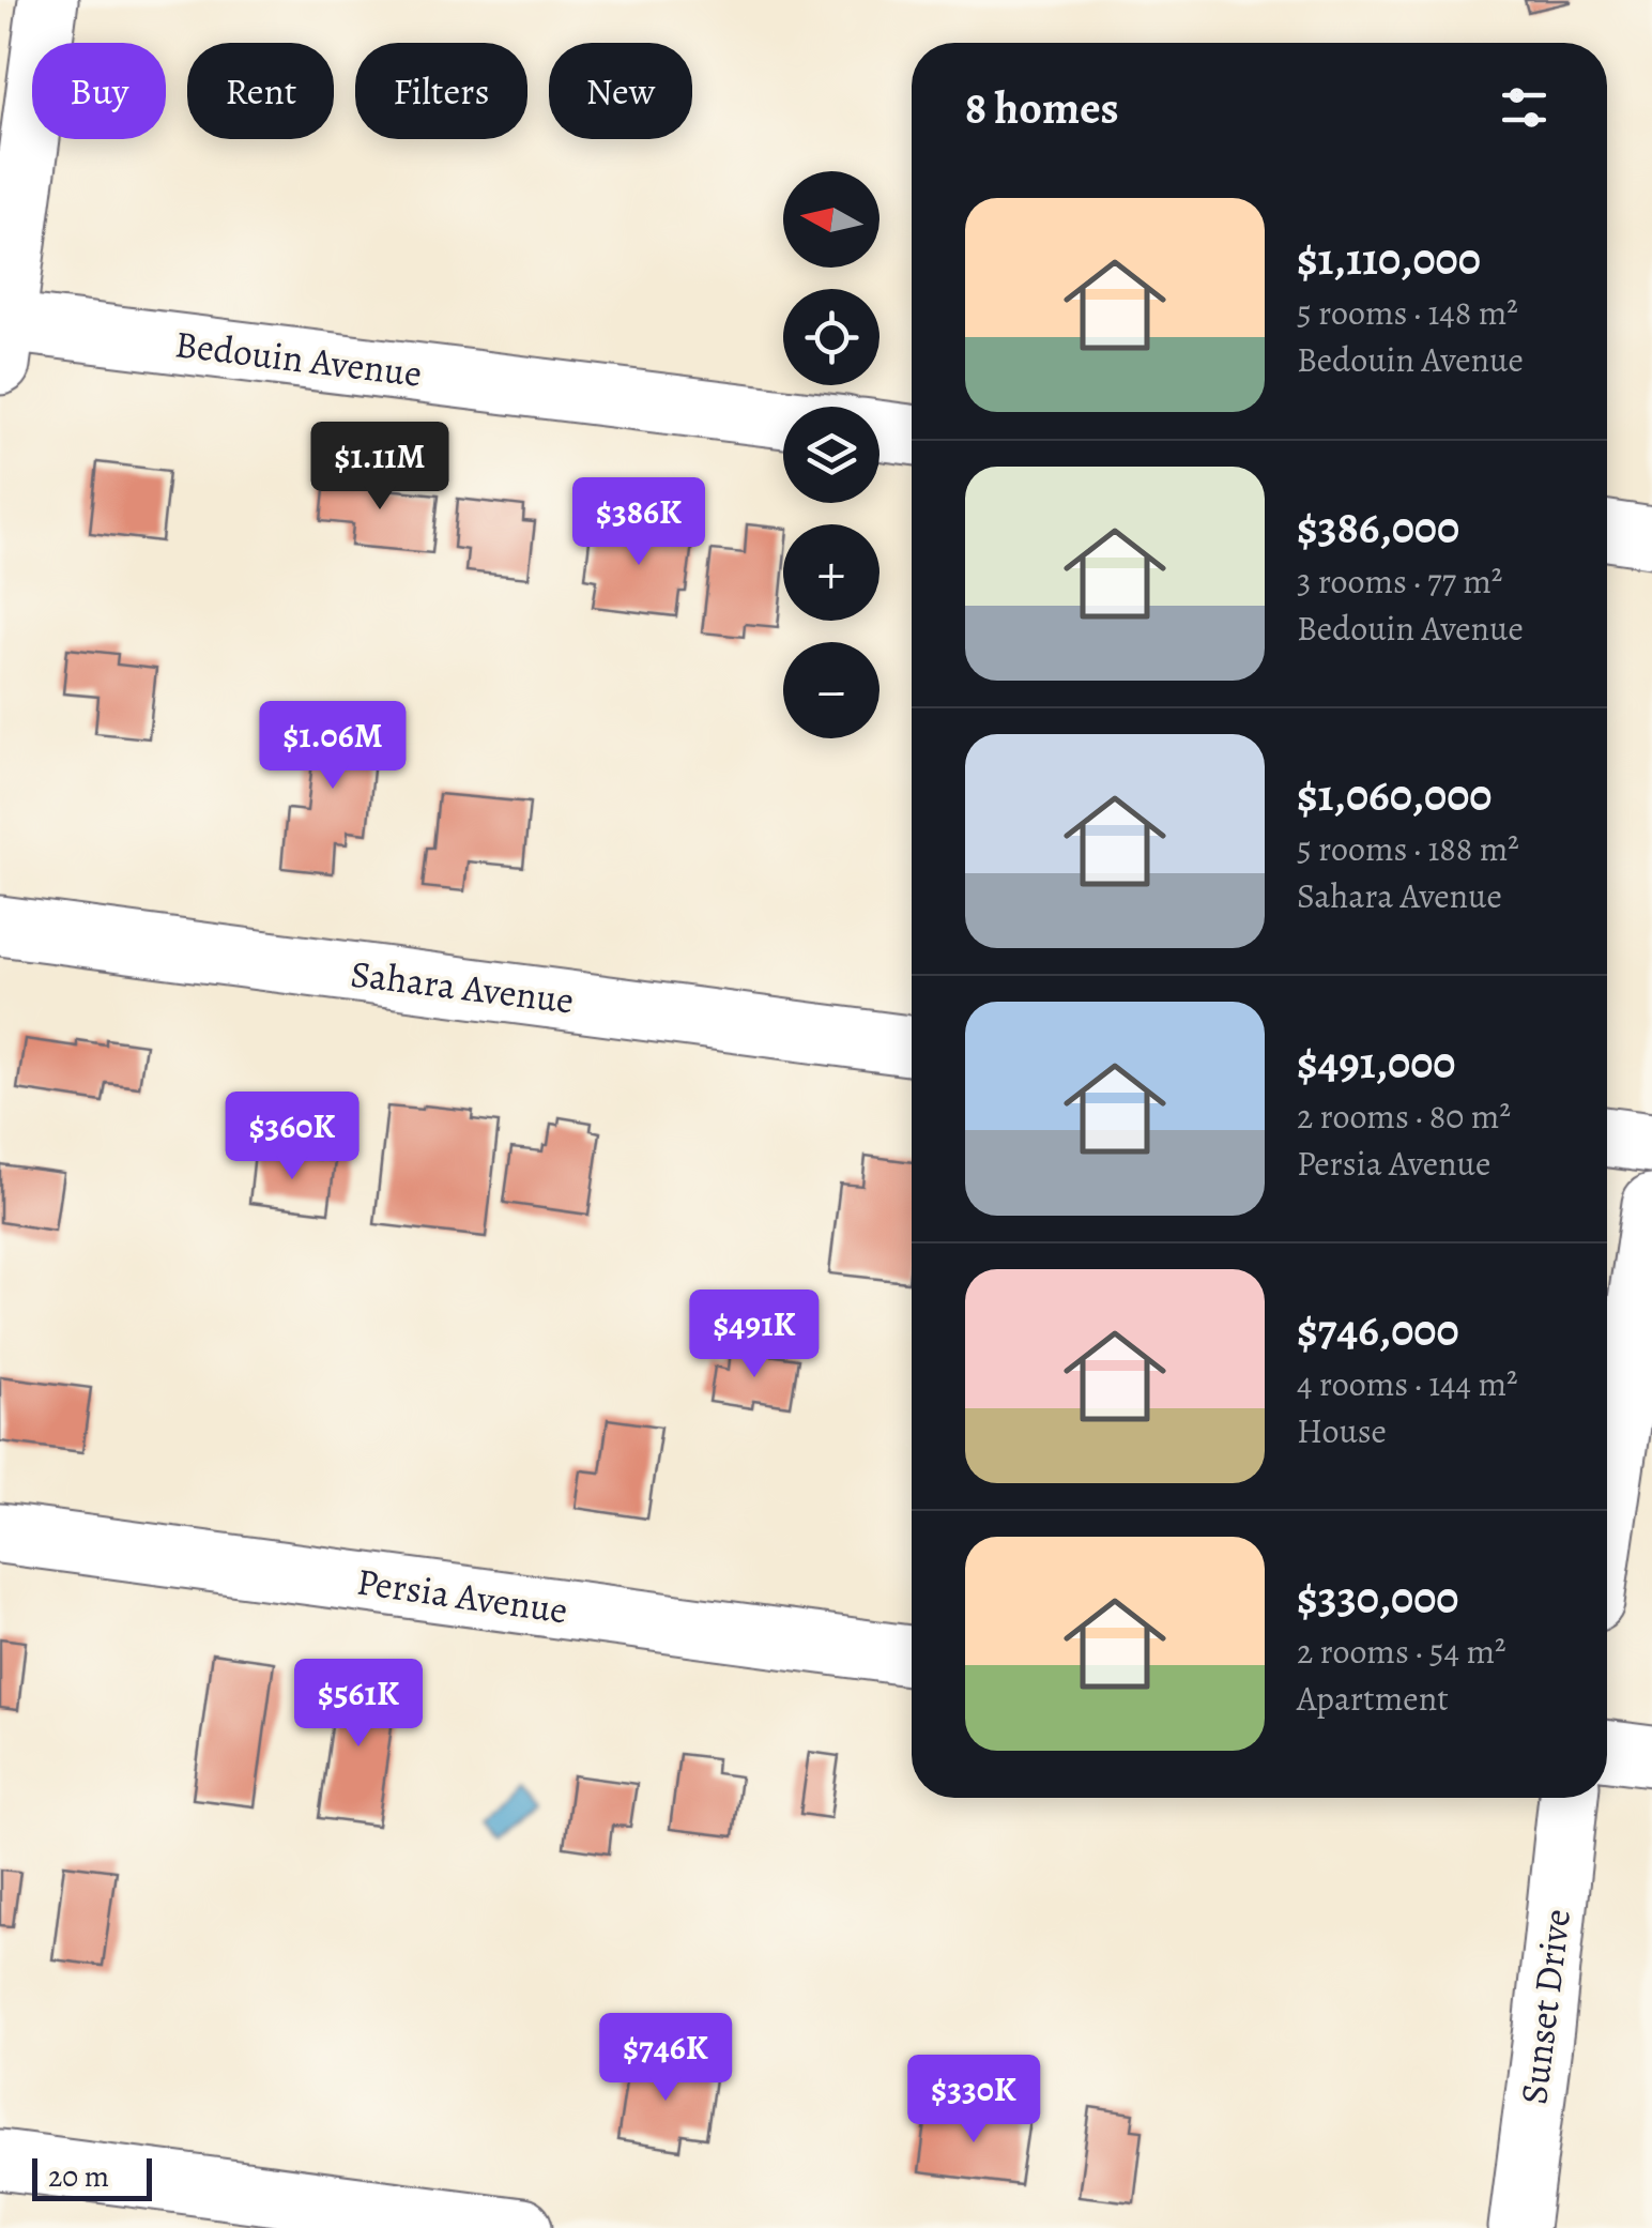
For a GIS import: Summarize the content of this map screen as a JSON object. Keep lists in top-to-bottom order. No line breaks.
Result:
{"streets":{"street":["Bedouin Avenue","Sahara Avenue","Persia Avenue","Sunset Drive"]},"scale_bar":"20 m","north":"left","page":{"chip":["Buy","Rent","Filters","New"],"heading":"8 homes","map_buttons":["+","−"],"list":[{"name":"$1,110,000","note":"5 rooms · 148 m² · Bedouin Avenue"},{"name":"$386,000","note":"3 rooms · 77 m² · Bedouin Avenue"},{"name":"$1,060,000","note":"5 rooms · 188 m² · Sahara Avenue"},{"name":"$491,000","note":"2 rooms · 80 m² · Persia Avenue"},{"name":"$746,000","note":"4 rooms · 144 m² · House"},{"name":"$330,000","note":"2 rooms · 54 m² · Apartment"}],"price":["$1.11M","$386K","$1.06M","$360K","$491K","$561K","$746K","$330K"],"scale":"20 m"}}
